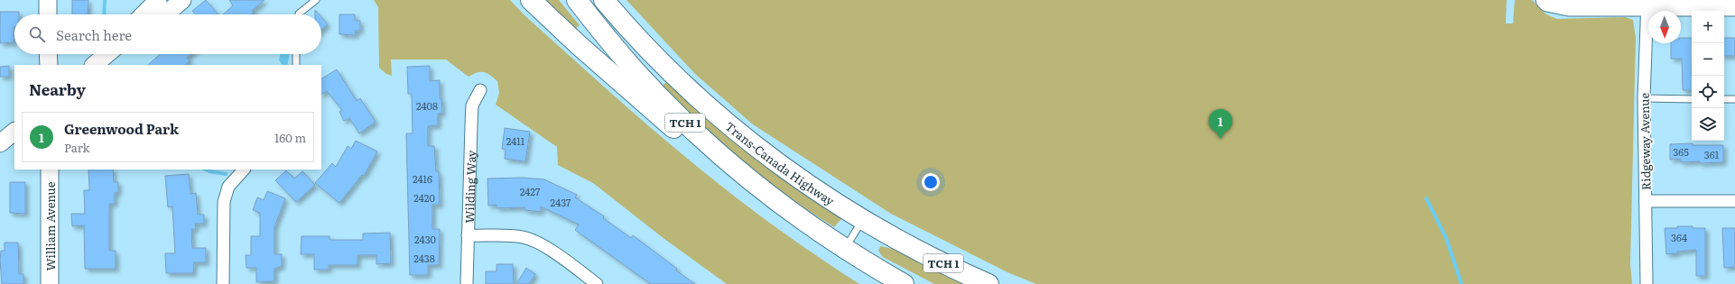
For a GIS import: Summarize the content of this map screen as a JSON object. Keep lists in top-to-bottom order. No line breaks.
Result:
{"streets":{"highway":["TCH 1","Trans-Canada Highway"],"street":["Ridgeway Avenue","Wilding Way","William Avenue"]},"house_numbers":["2408","2411","365","361","2416","2427","2420","2437","364","2430","2438"],"north":"bottom","page":{"map_buttons":["+","−"],"search":"Search here","heading":"Nearby","pins":"1","list":[{"mark":"1","name":"Greenwood Park","note":"Park","value":"160 m"}]}}
